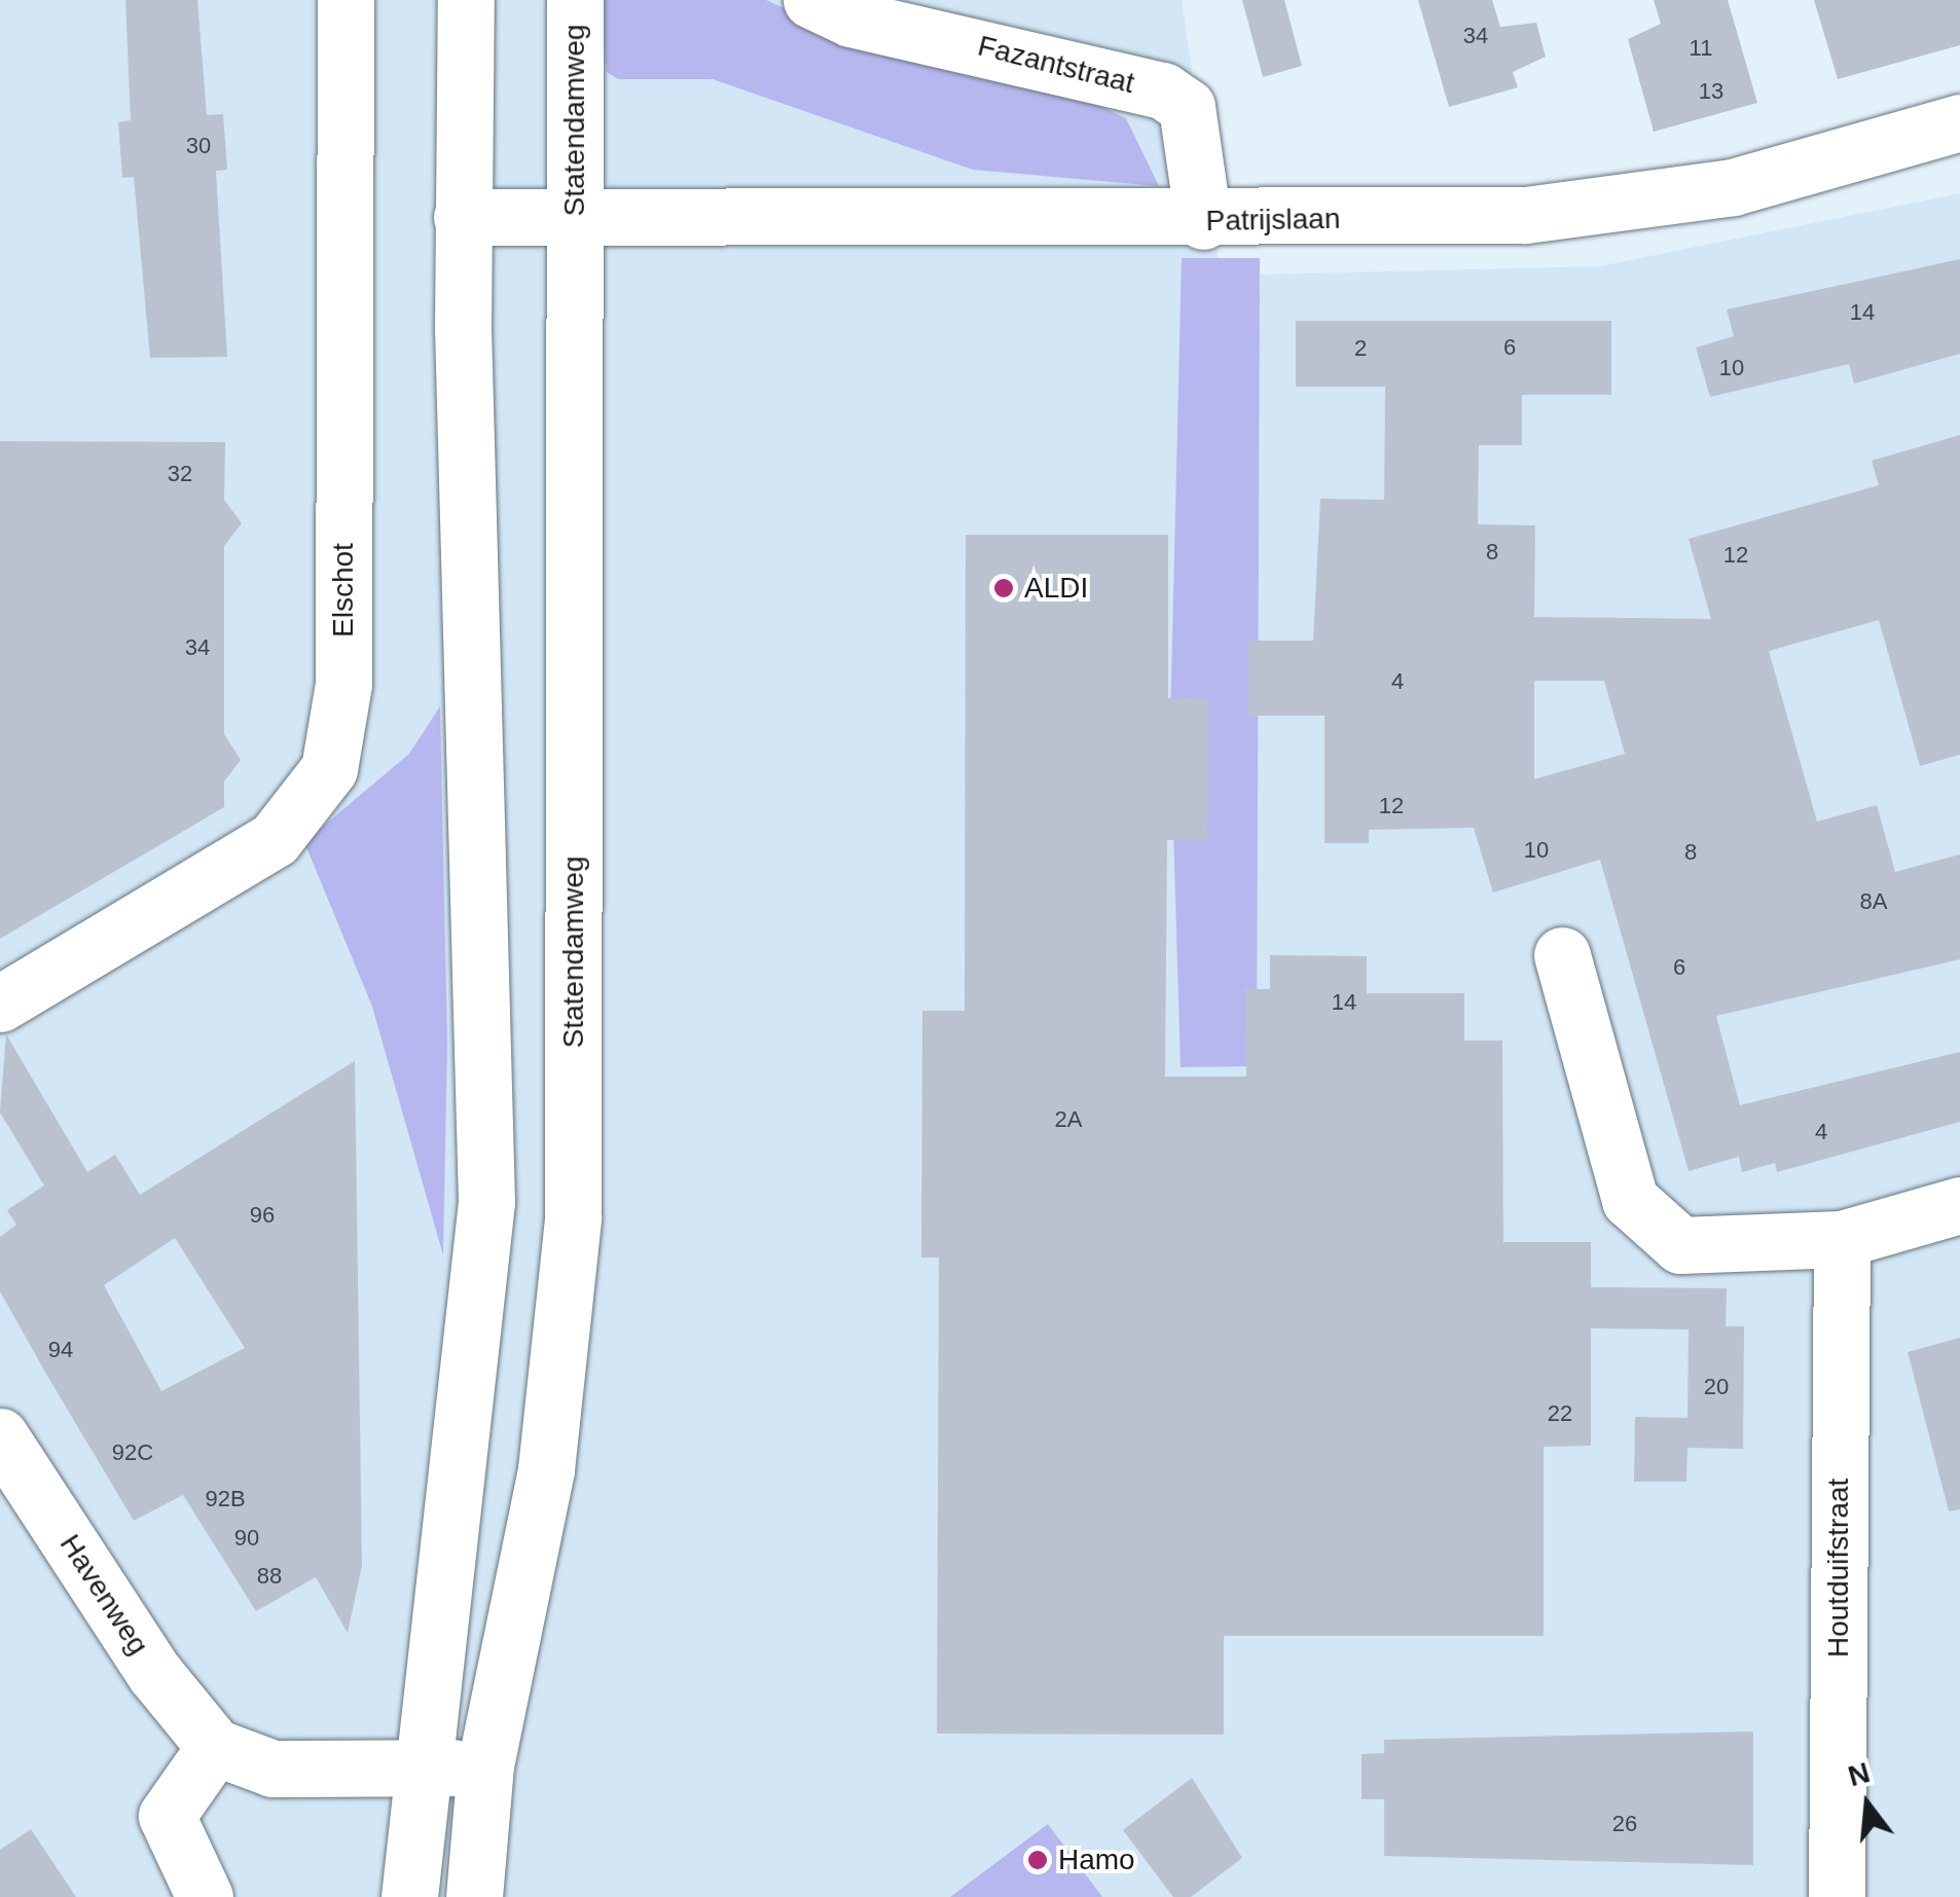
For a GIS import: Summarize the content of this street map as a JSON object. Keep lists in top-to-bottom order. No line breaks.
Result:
{"streets":{"street":["Fazantstraat","Statendamweg","Patrijslaan","Elschot","Houtduifstraat","Havenweg"]},"crossings":[["Fazantstraat","Patrijslaan"],["Statendamweg","Patrijslaan"]],"places":["ALDI","Hamo"],"house_numbers":["34","11","13","30","14","6","2","10","32","8","12","34","4","12","10","8","8A","6","14","2A","4","96","94","20","22","92C","92B","90","88","26"],"north":"top"}
